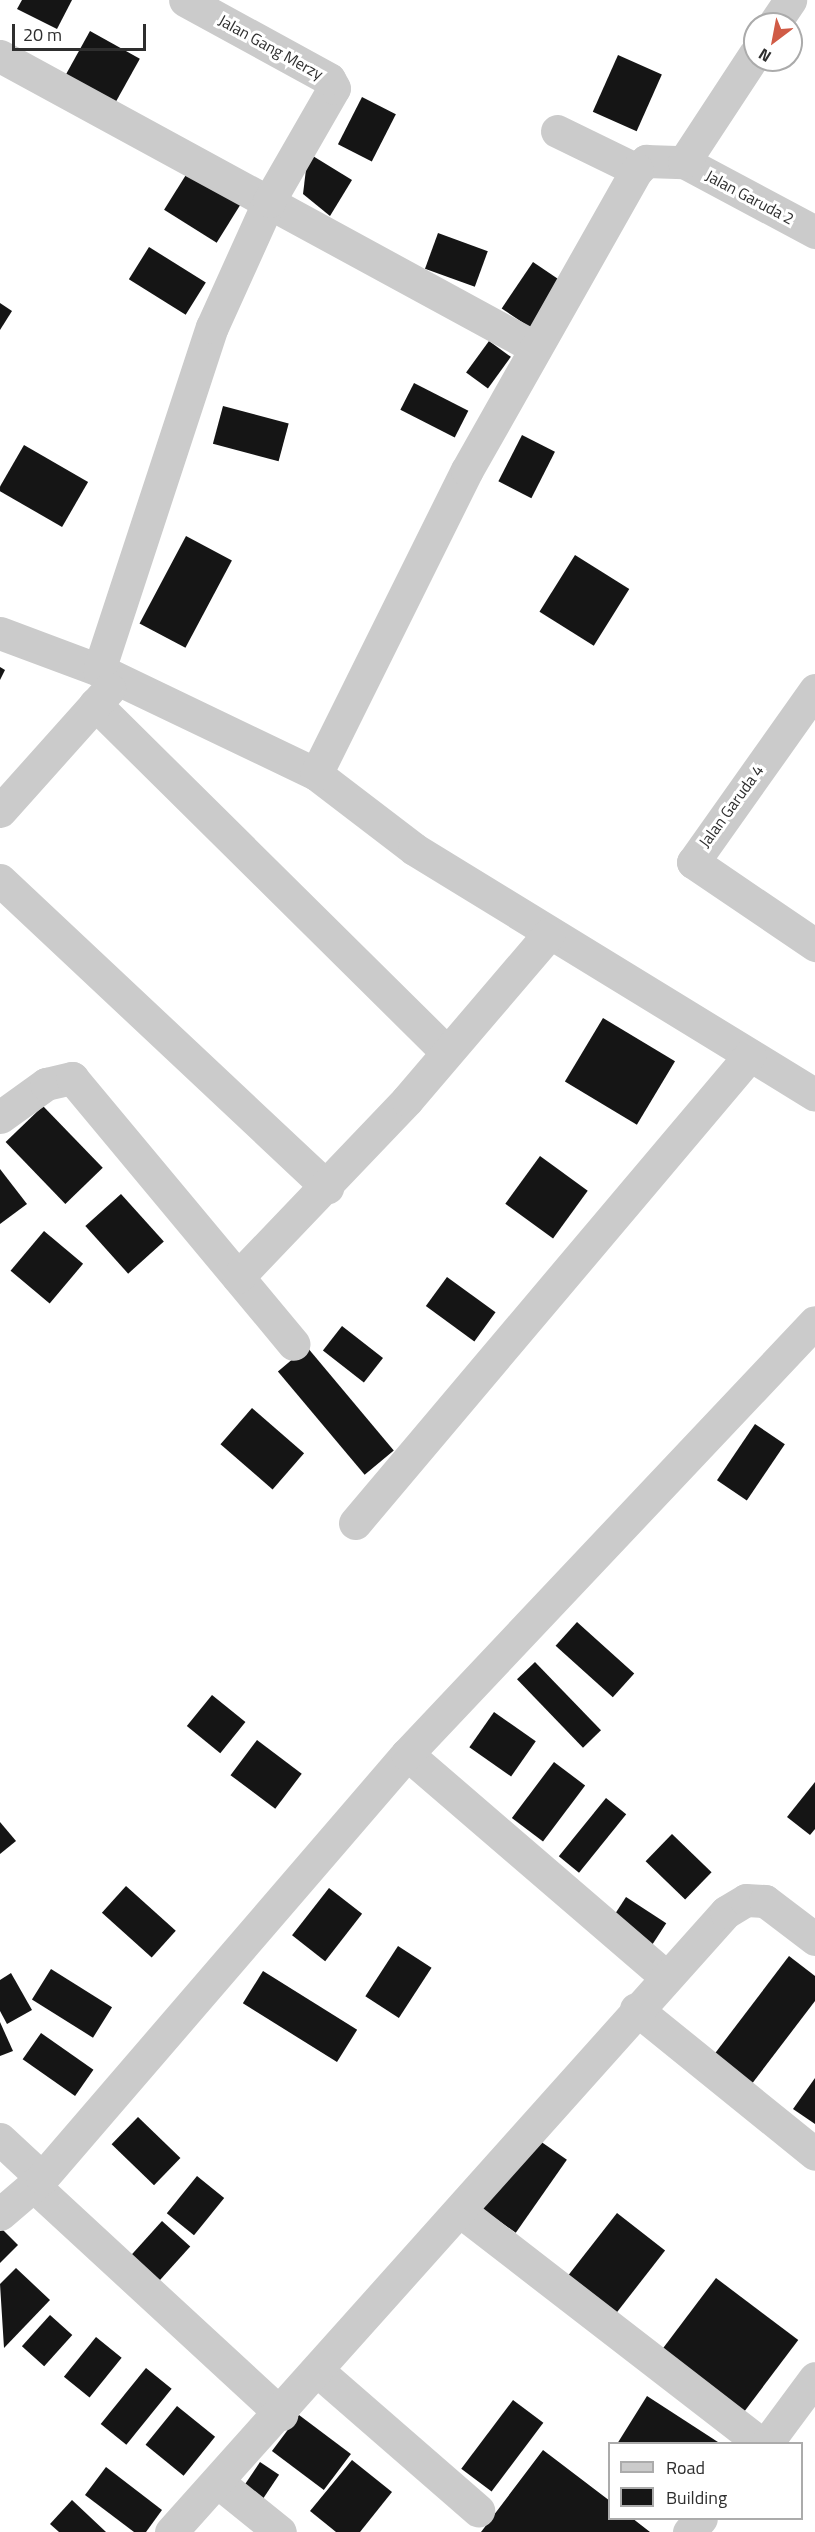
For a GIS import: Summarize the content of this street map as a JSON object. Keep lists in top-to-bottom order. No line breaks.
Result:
{"streets":{"street":["Jalan Gang Merzy","Jalan Garuda 2","Jalan Garuda 4"]},"legend":["Road","Building"],"scale_bar":"20 m","north":"bottom left"}
